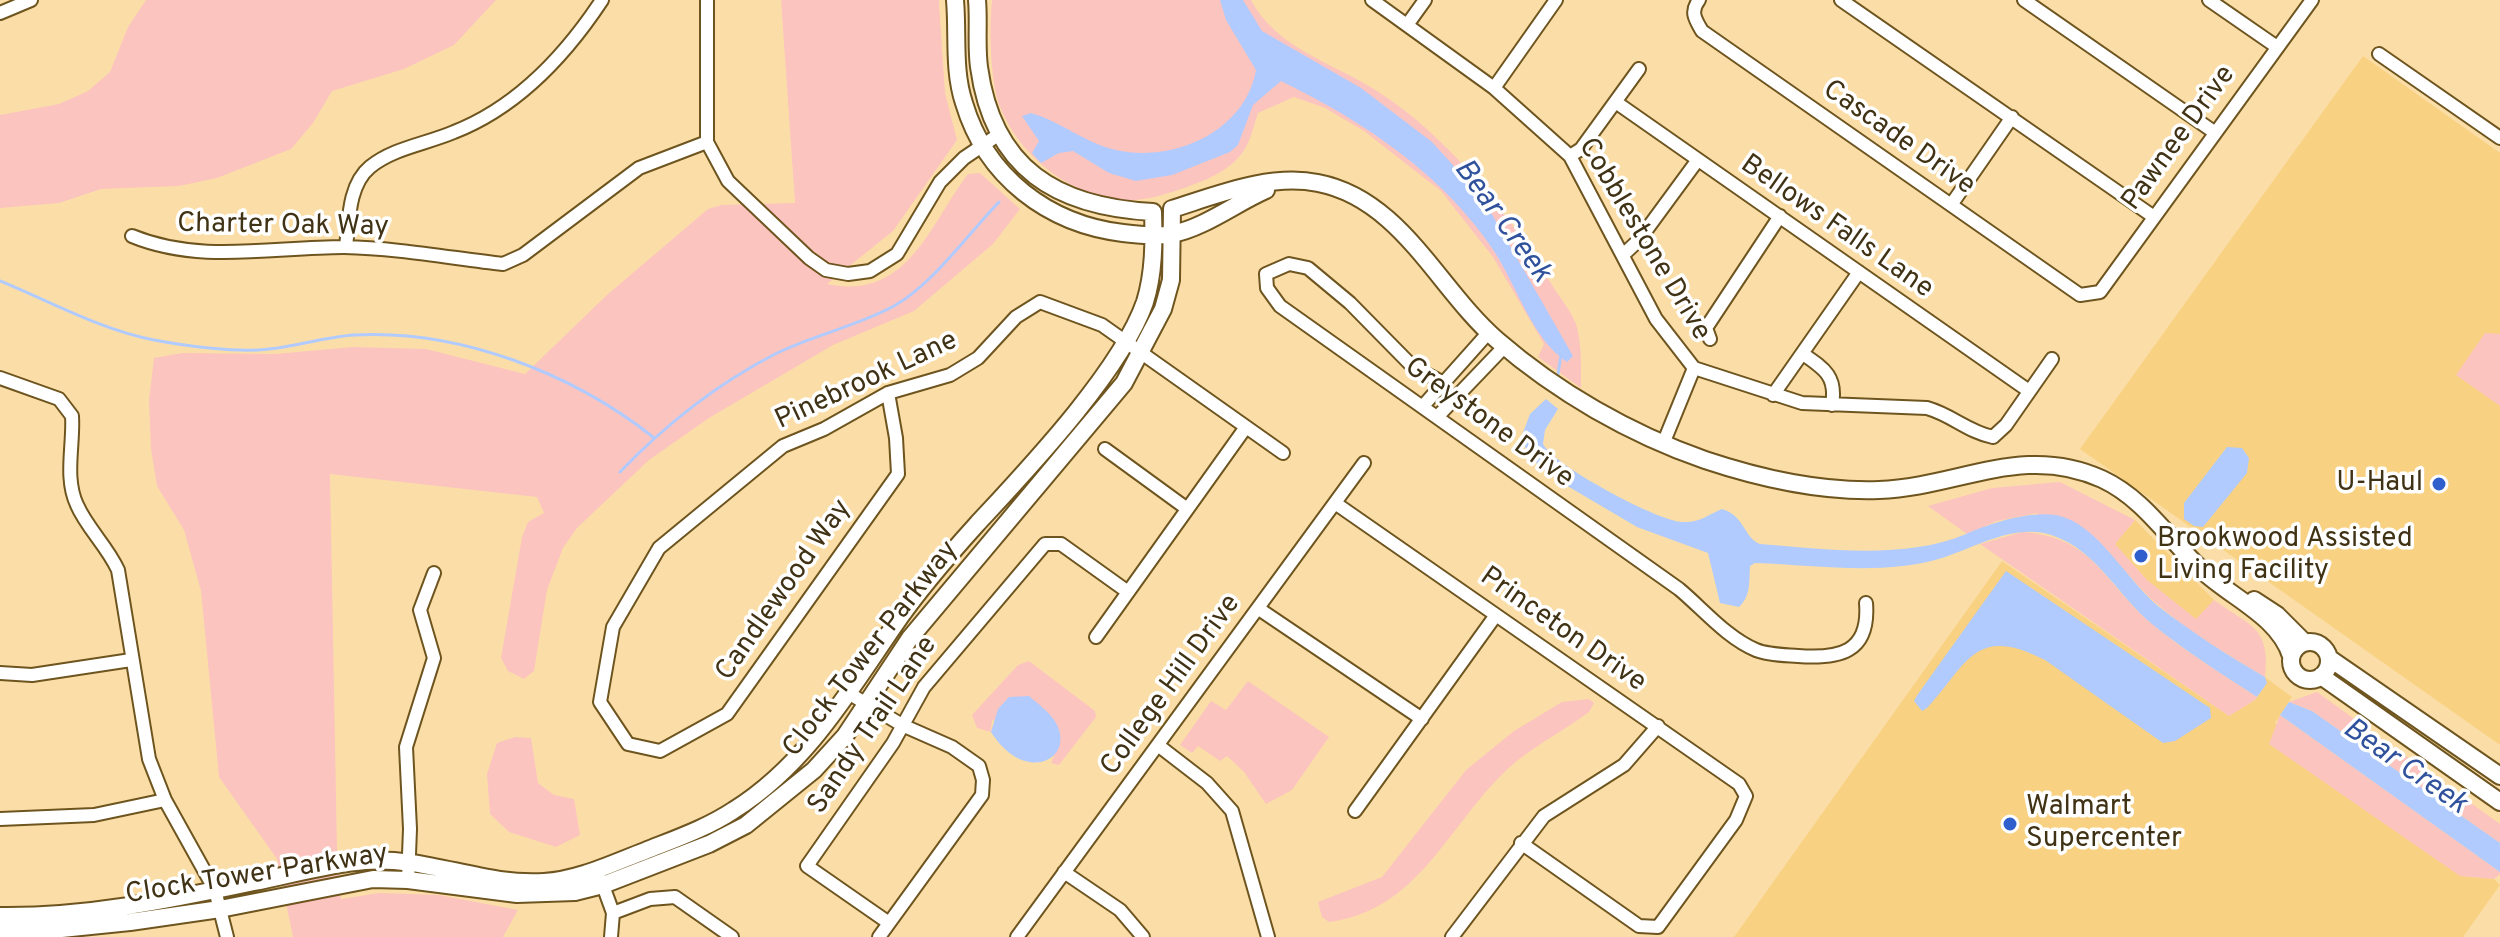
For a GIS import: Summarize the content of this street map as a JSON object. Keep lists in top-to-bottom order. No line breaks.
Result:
{"streets":{"street":["Cascade Drive","Pawnee Drive","Charter Oak Way","Bellows Falls Lane","Cobblestone Drive","Pinebrook Lane","Greystone Drive","Candlewood Way","Princeton Drive","Clock Tower Parkway","College Hill Drive","Sandy Trail Lane"]},"crossings":[["Cascade Drive","Pawnee Drive"],["Pinebrook Lane","Candlewood Way"],["Pinebrook Lane","Clock Tower Parkway"],["Princeton Drive","College Hill Drive"]],"water":["Bear Creek"],"places":["U-Haul","Brookwood Assisted Living Facility","Walmart Supercenter"]}
